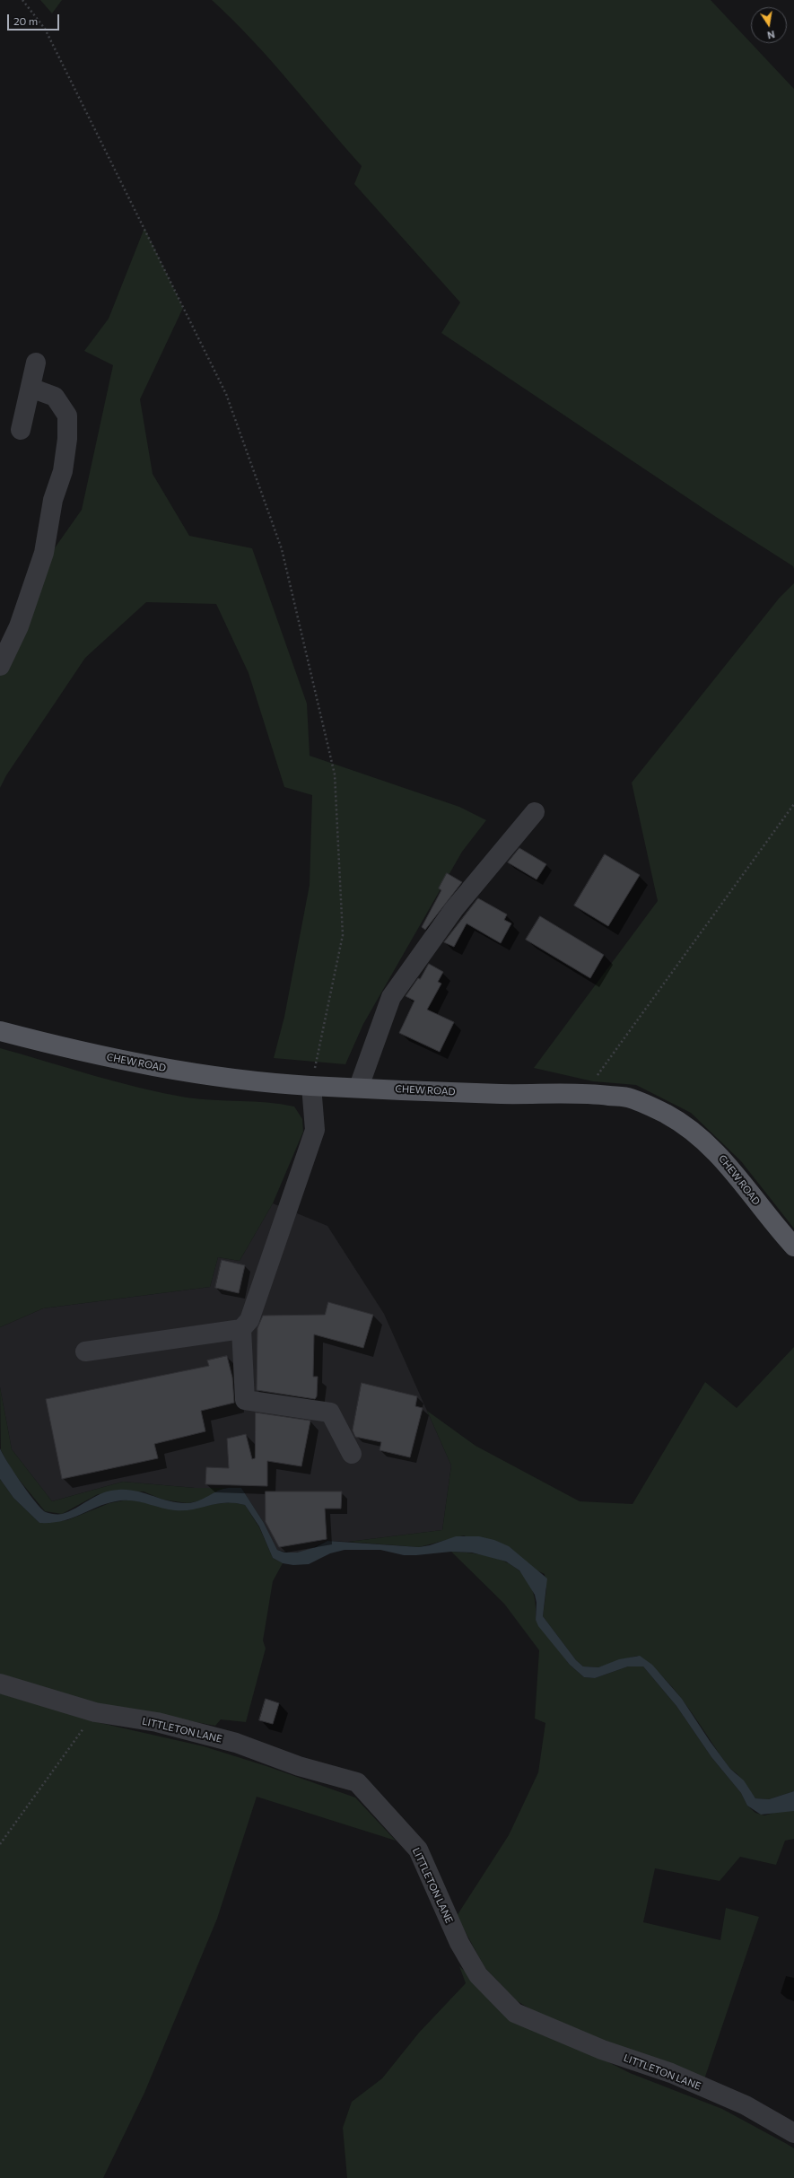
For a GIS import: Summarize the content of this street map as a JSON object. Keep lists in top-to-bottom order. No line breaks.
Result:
{"streets":{"main road":["CHEW ROAD"],"street":["LITTLETON LANE"]},"scale_bar":"20 m","north":"bottom"}
